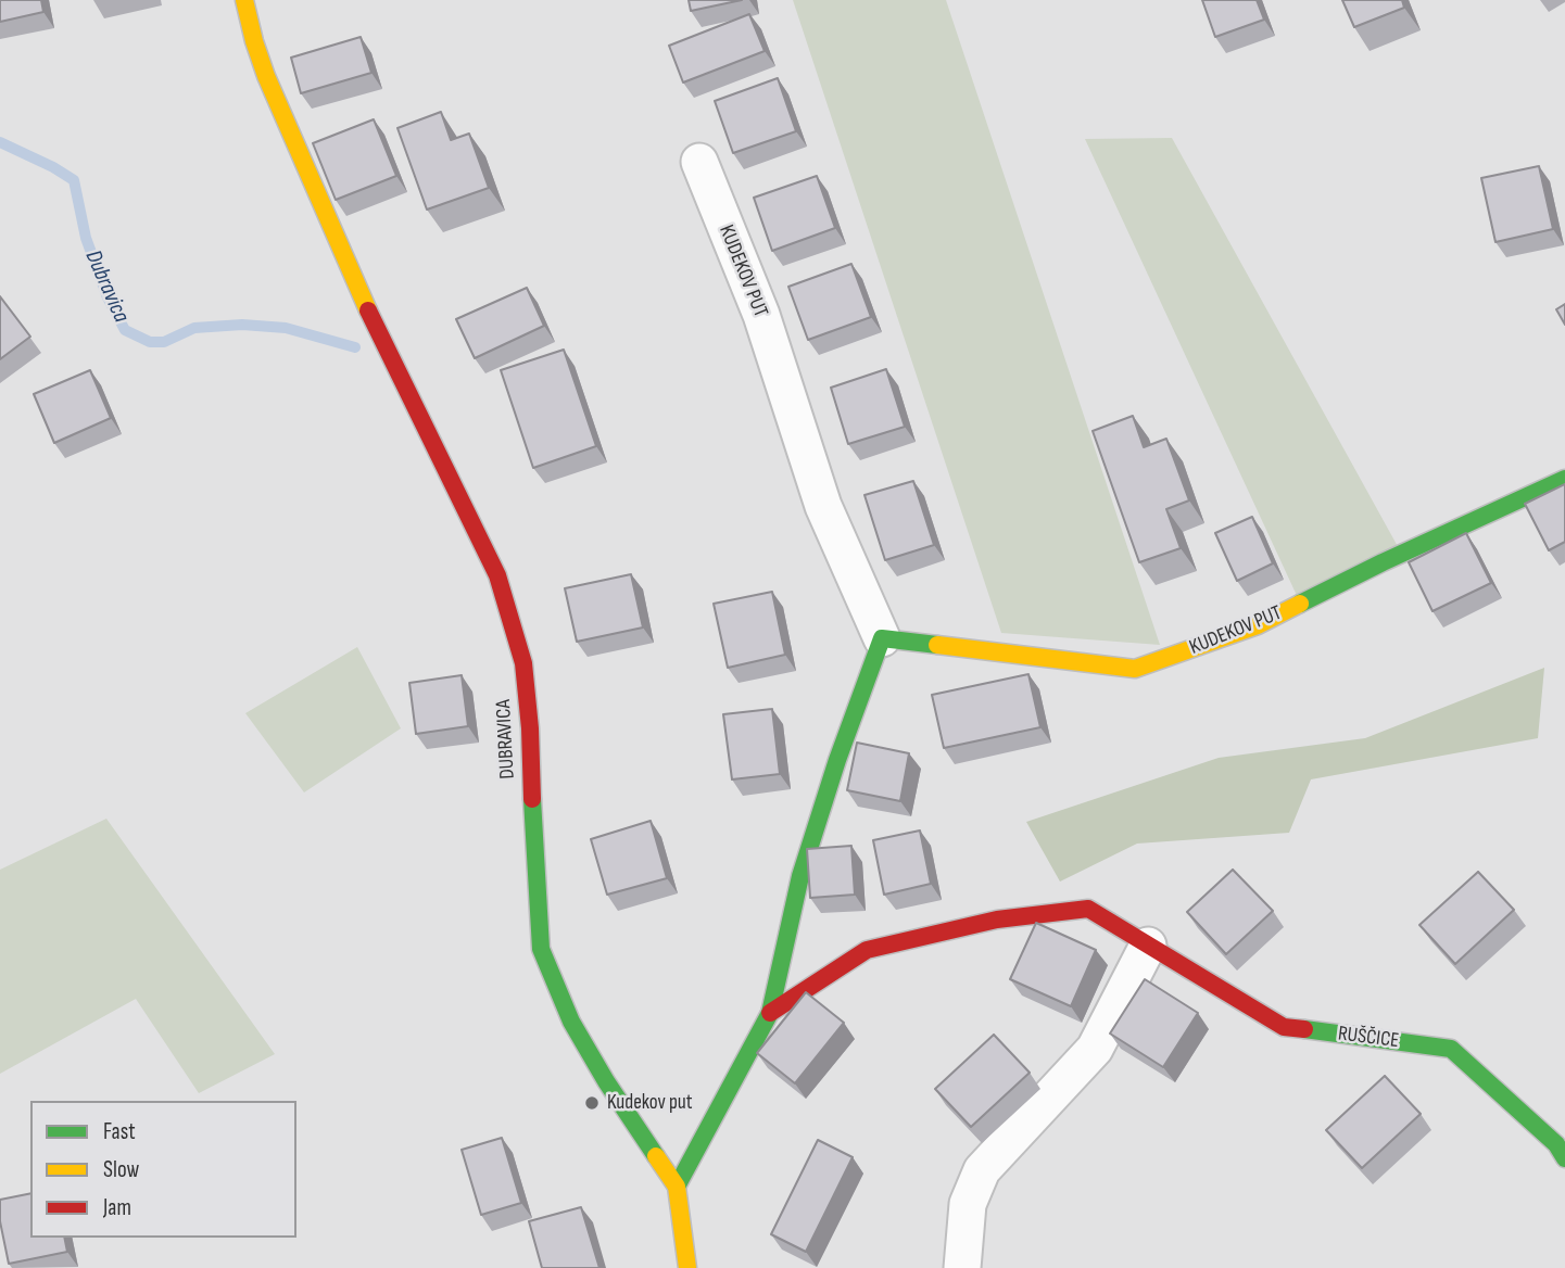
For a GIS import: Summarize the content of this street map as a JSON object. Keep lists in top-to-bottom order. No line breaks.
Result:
{"streets":{"street":["KUDEKOV PUT","DUBRAVICA","RUŠČICE"]},"water":["Dubravica"],"places":["Kudekov put"],"legend":["Fast","Slow","Jam"]}
